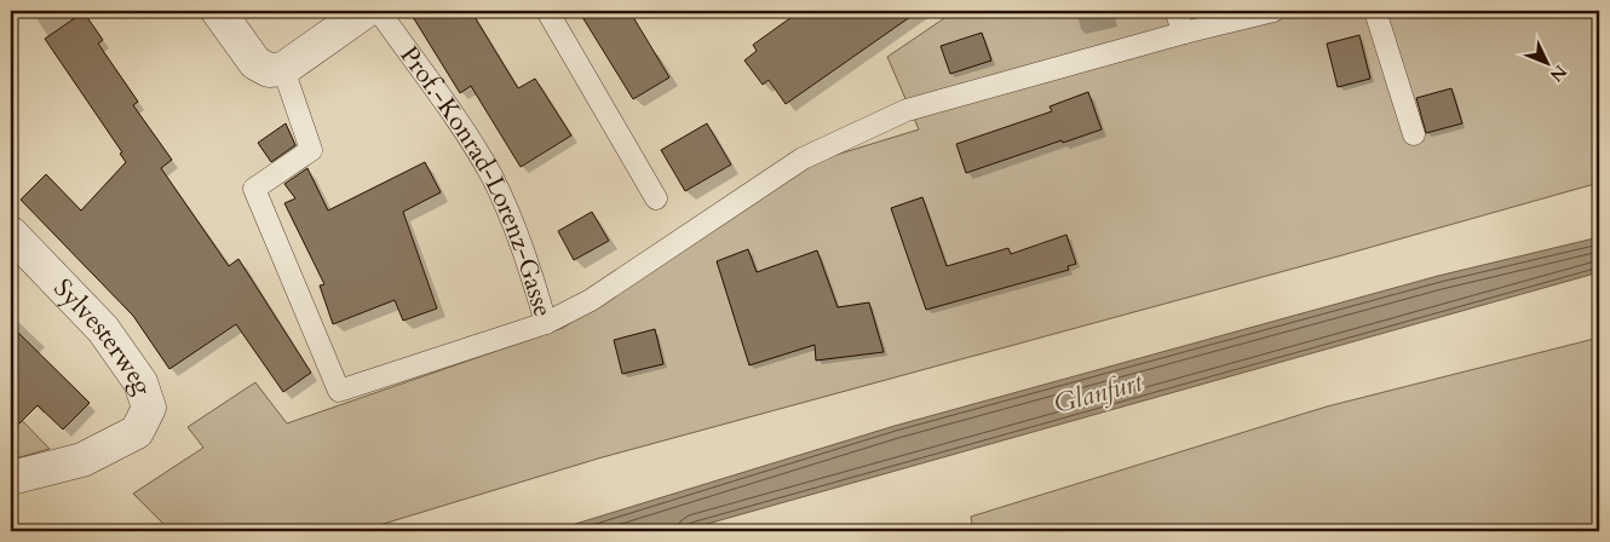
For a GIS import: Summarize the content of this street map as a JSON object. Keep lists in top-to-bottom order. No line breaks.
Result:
{"streets":{"street":["Sylvesterweg"],"lane":["Prof.-Konrad-Lorenz-Gasse"]},"water":["Glanfurt"],"north":"bottom right"}
